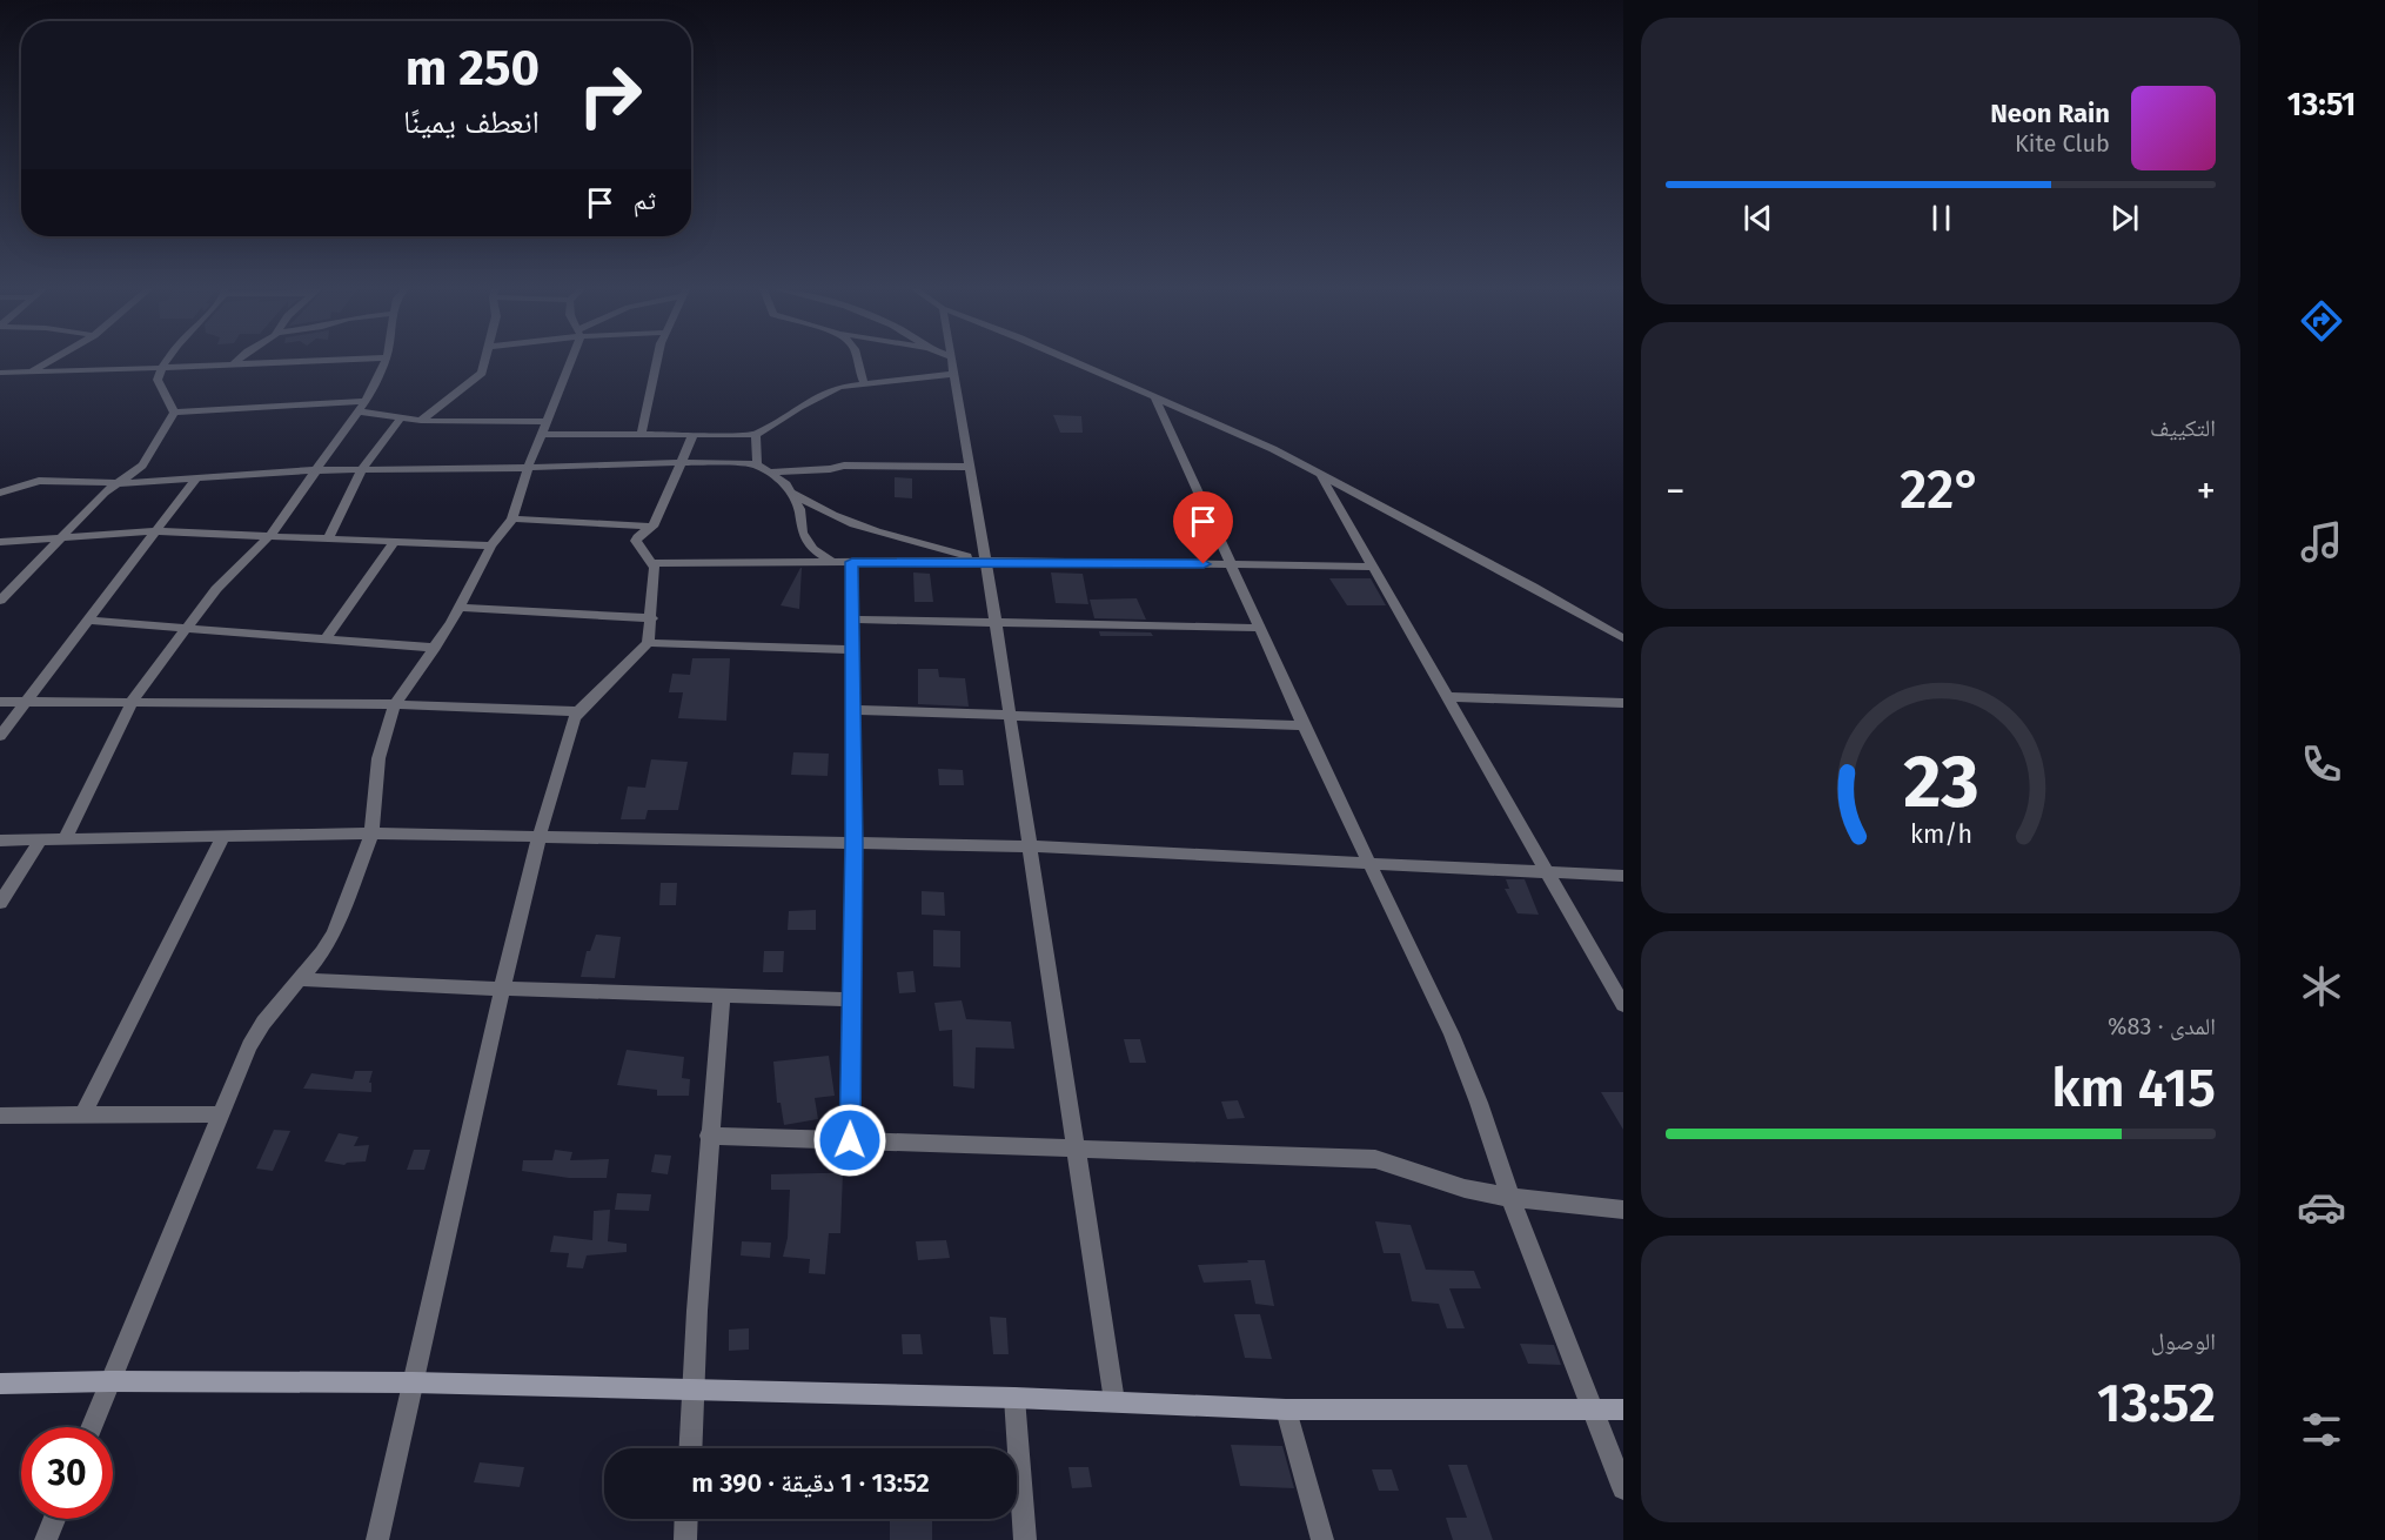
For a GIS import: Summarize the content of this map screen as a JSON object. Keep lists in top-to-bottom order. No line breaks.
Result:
{"page":{"tabs":"13:51","turn":["250 m","انعطف يمينًا"],"song":["Neon Rain","Kite Club"],"then":"ثم","tile":["التكييف",["المدى · 83%","415 km"],["الوصول","13:52"]],"heat":["−","22°","+"],"limit":"30","trip":"13:52 · 1 دقيقة · 390 m","gauge":["23","km/h"]}}
